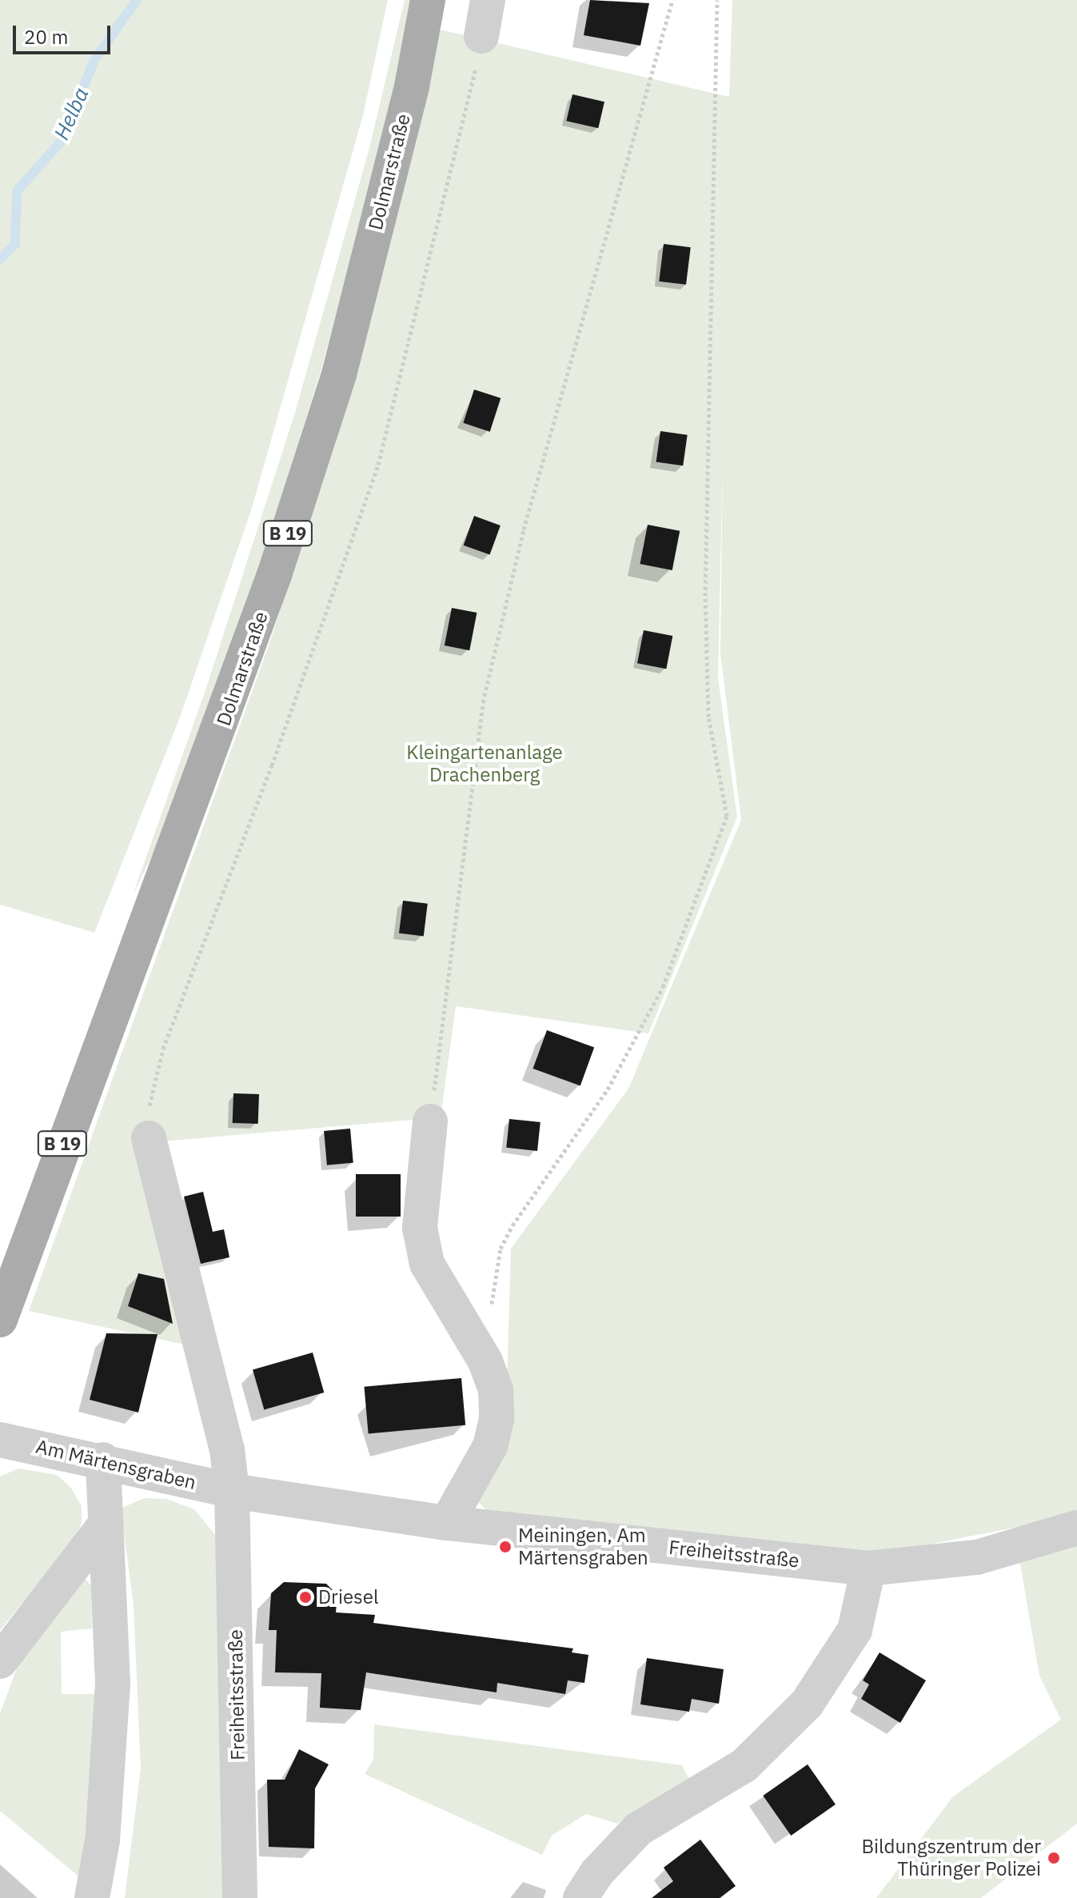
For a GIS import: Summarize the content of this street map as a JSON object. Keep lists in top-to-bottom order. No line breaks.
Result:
{"streets":{"main road":["Dolmarstraße","B 19"],"street":["Am Märtensgraben","Freiheitsstraße"]},"crossings":[["Am Märtensgraben","Freiheitsstraße"]],"water":["Helba"],"parks":["Kleingartenanlage Drachenberg"],"places":["Meiningen, Am Märtensgraben","Driesel","Bildungszentrum der Thüringer Polizei"],"scale_bar":"20 m"}
